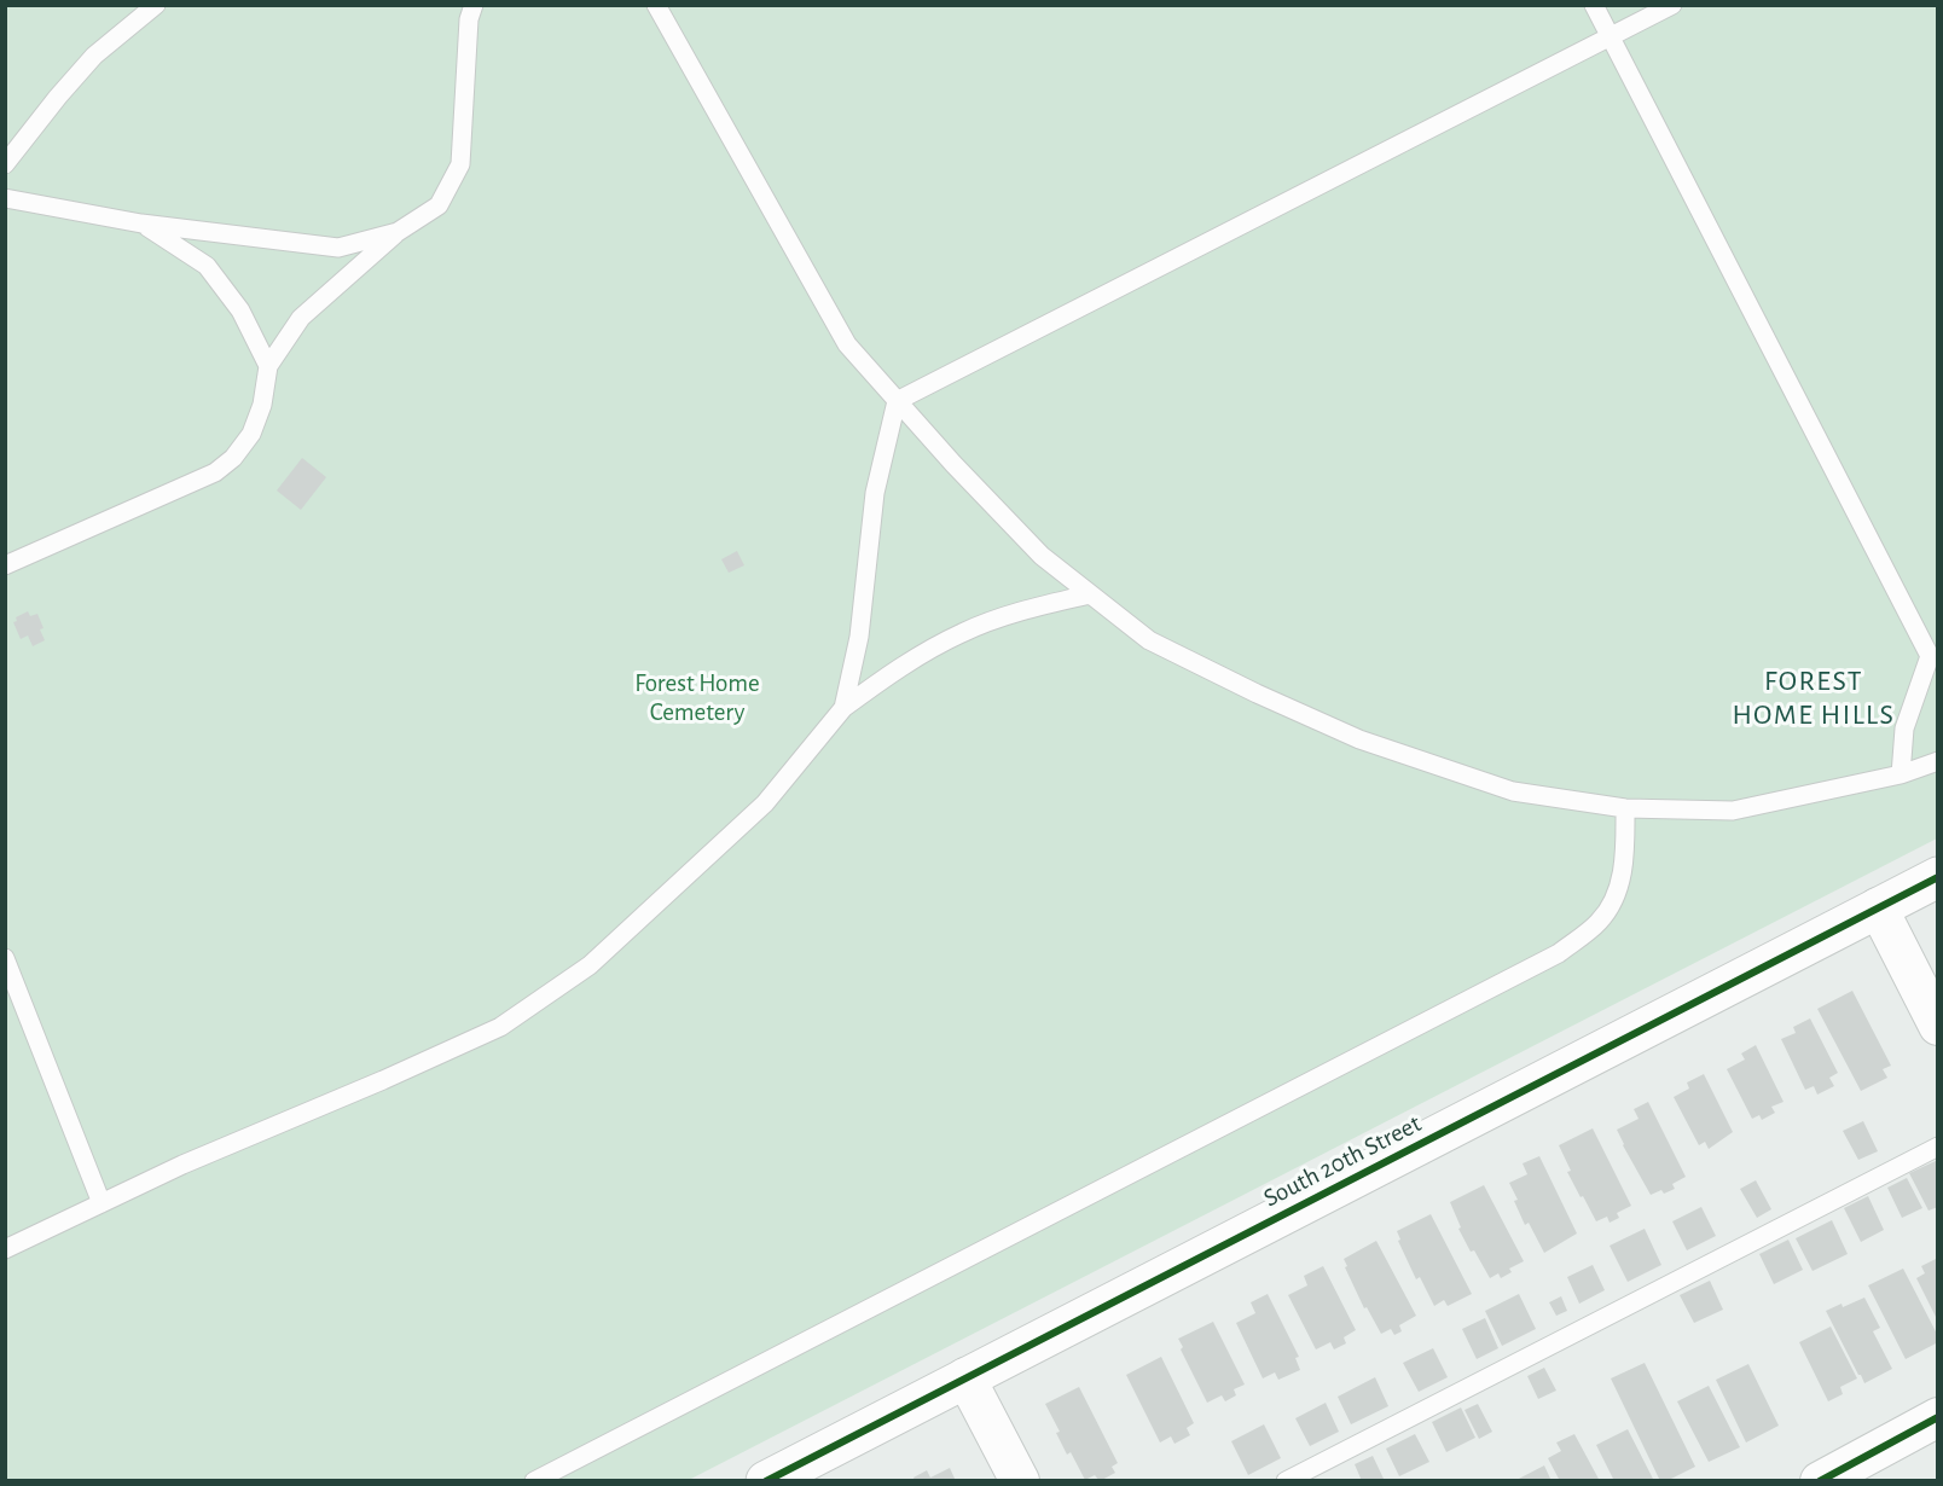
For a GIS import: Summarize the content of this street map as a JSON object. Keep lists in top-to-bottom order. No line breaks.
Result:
{"streets":{"street":["South 20th Street"]},"districts":["FOREST HOME HILLS"],"parks":["Forest Home Cemetery"]}
